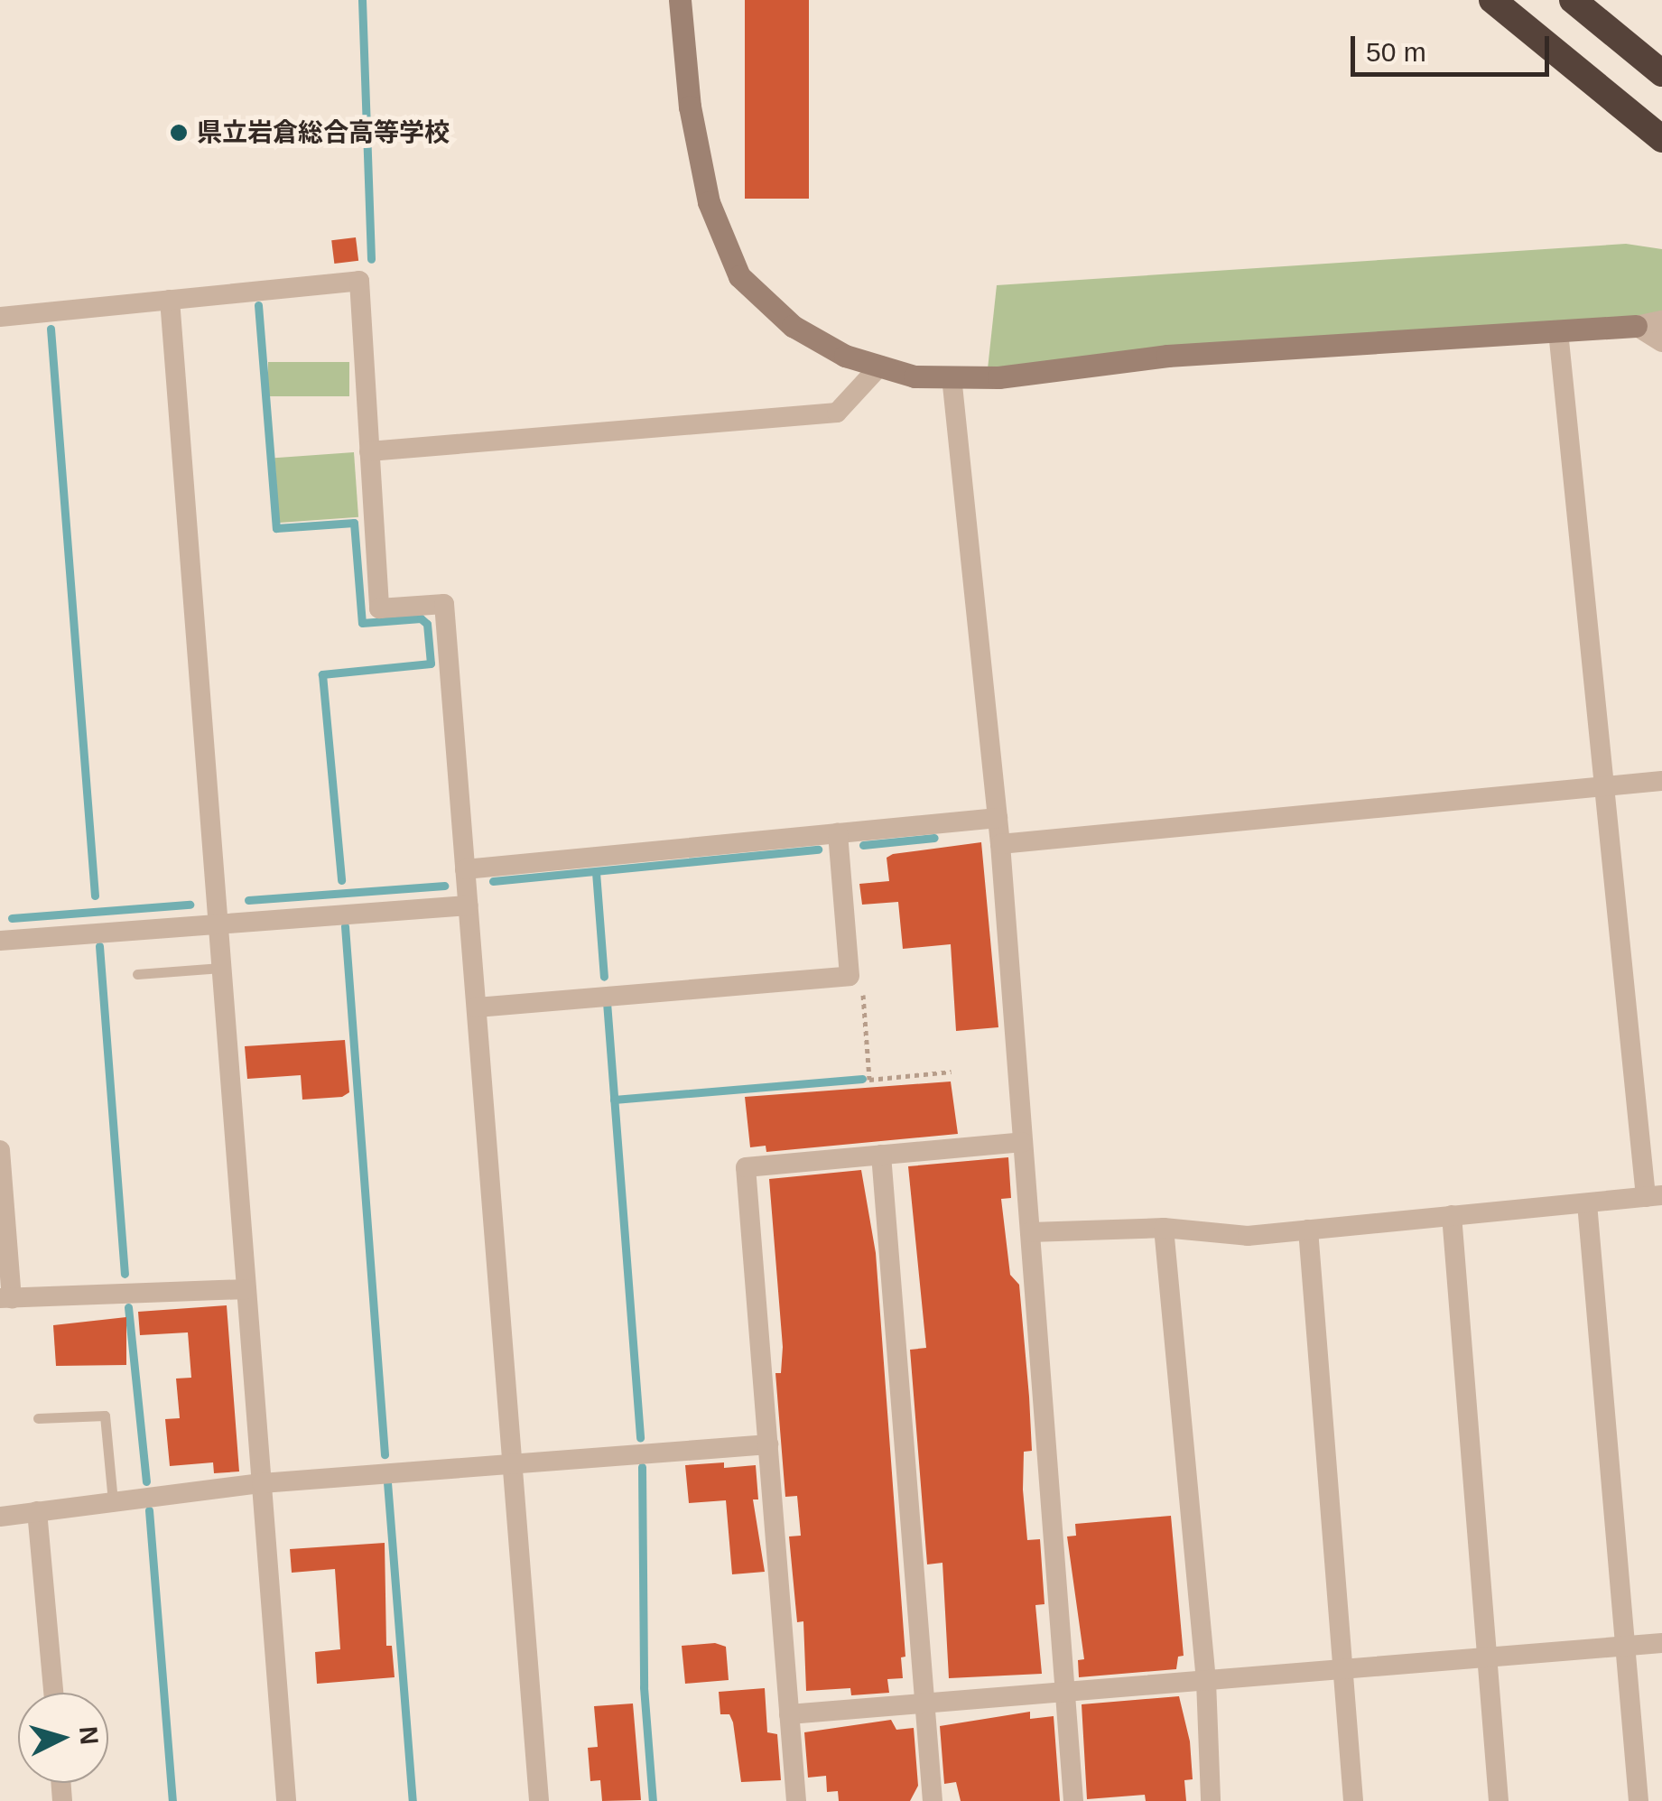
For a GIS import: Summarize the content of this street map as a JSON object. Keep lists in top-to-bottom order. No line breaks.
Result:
{"places":["県立岩倉総合高等学校"],"scale_bar":"50 m","north":"right"}
